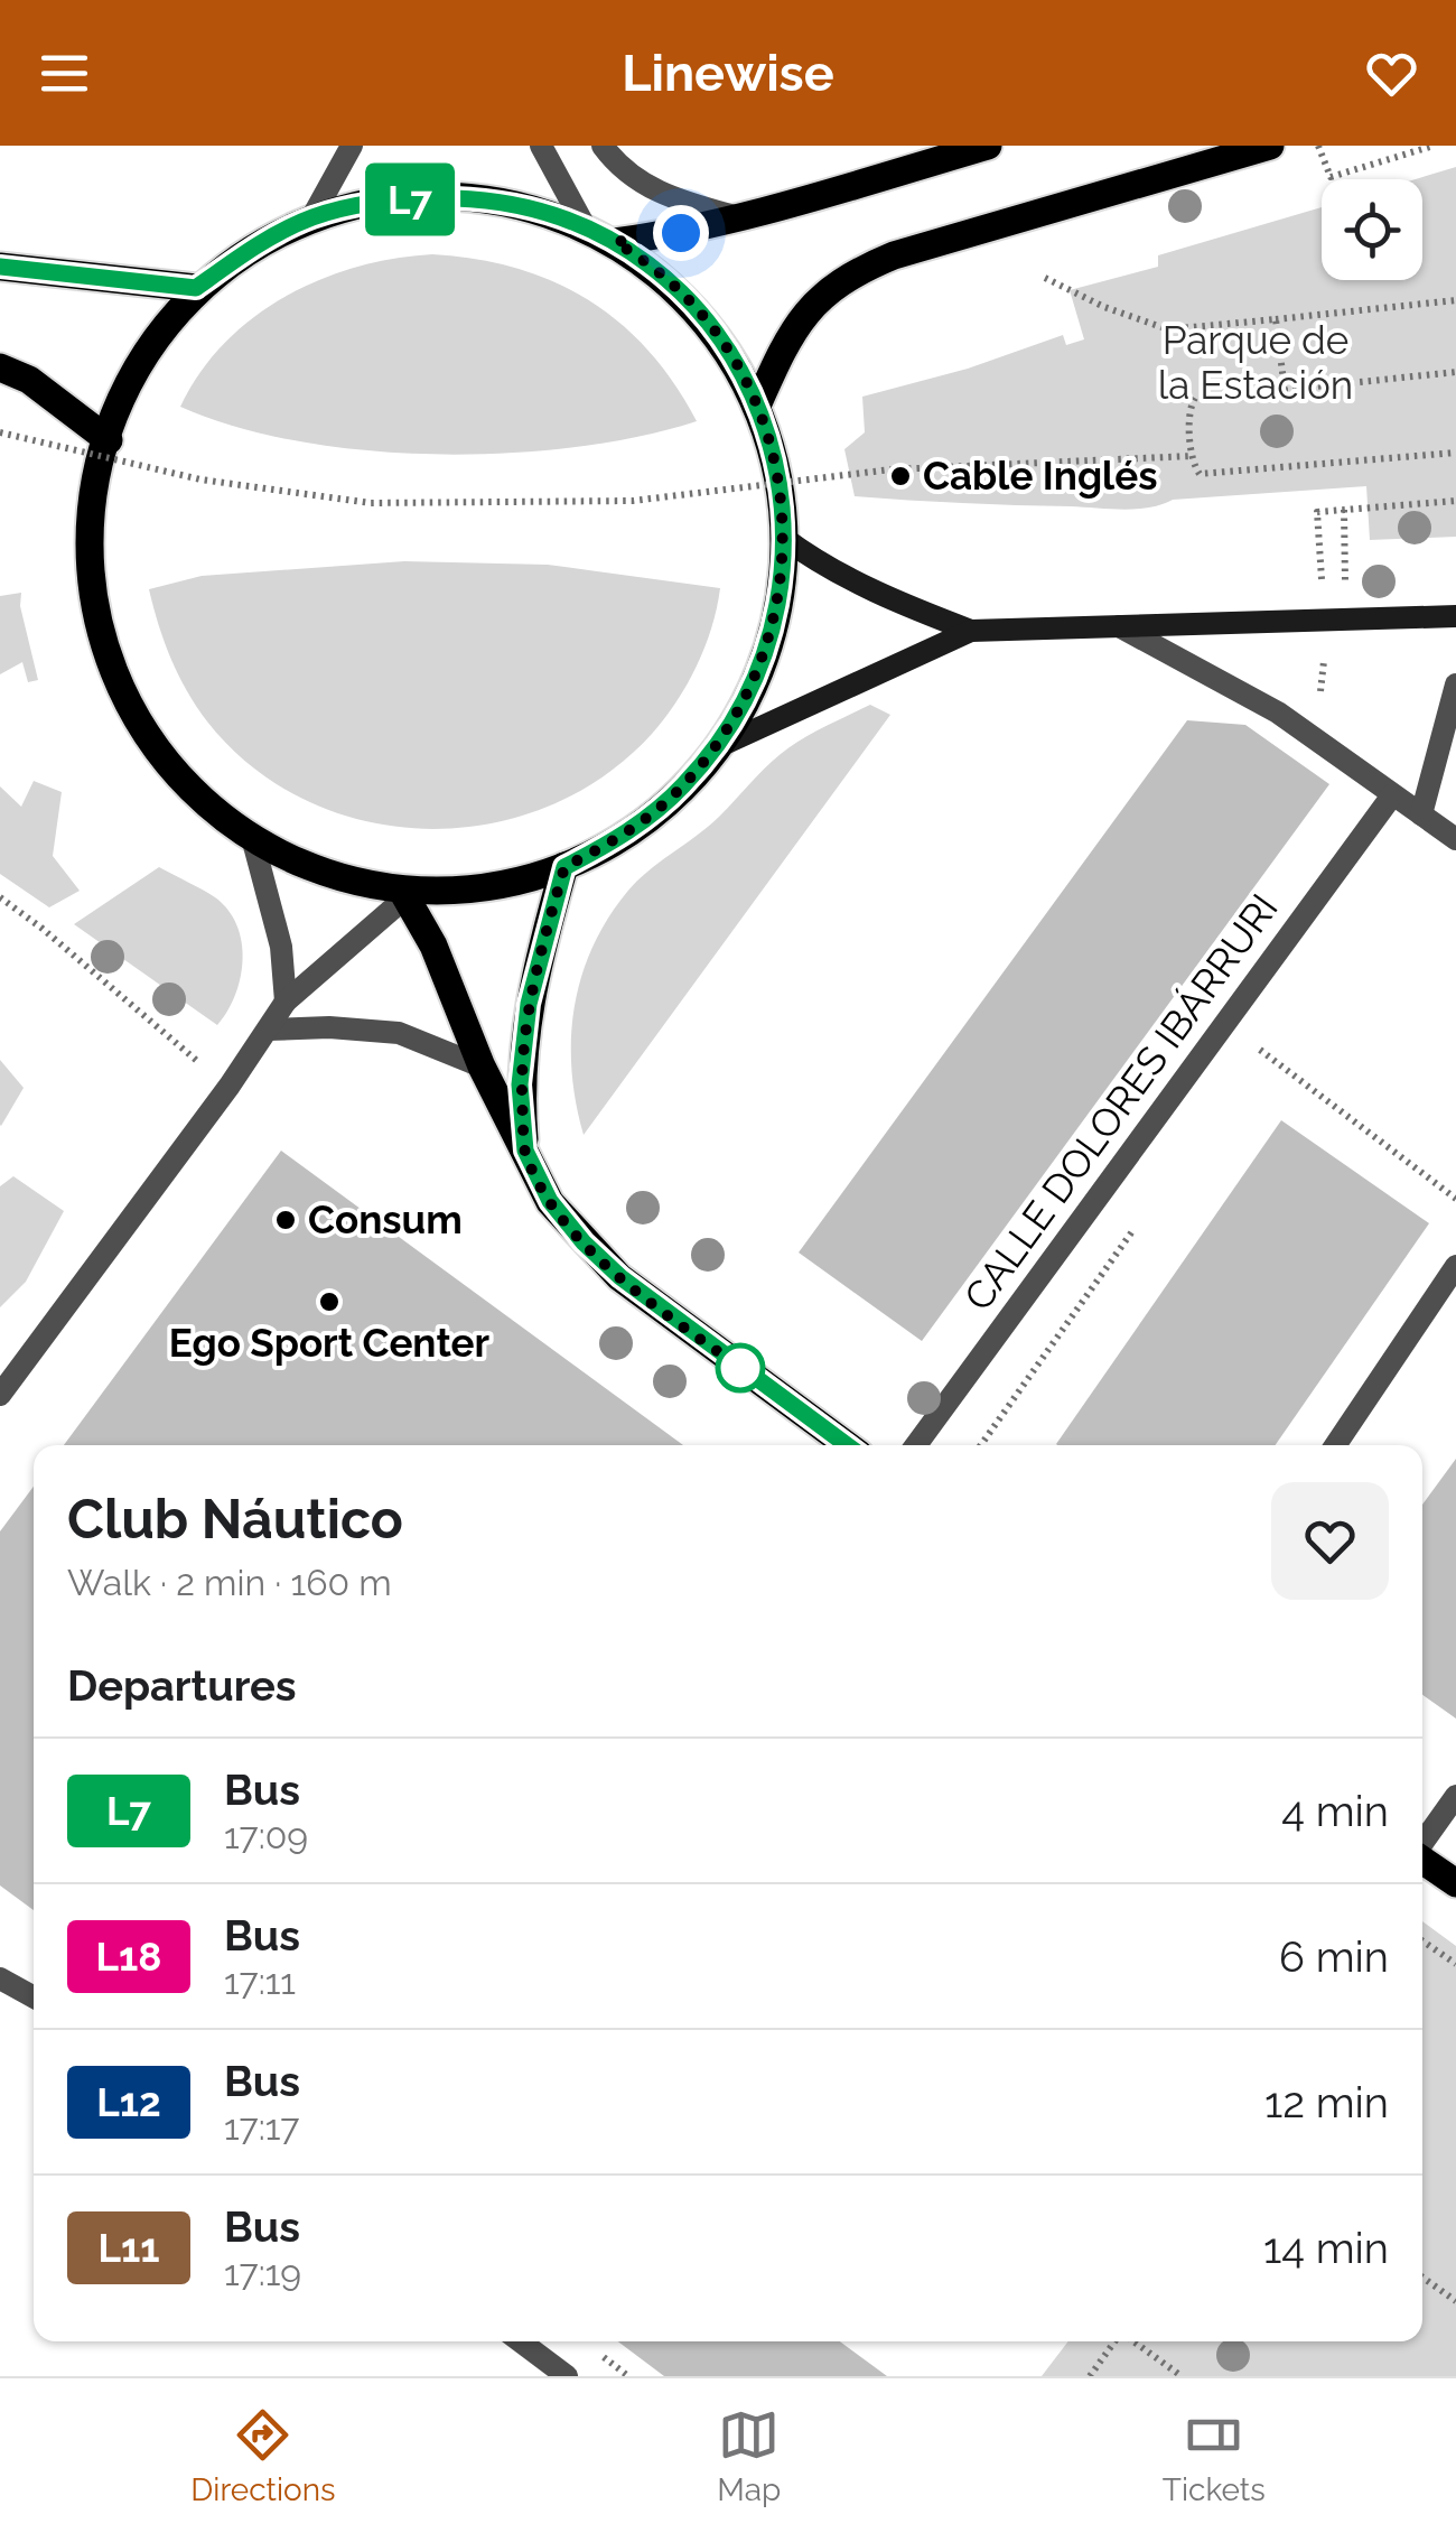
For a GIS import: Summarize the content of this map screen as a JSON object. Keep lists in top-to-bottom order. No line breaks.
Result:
{"streets":{"street":["CALLE DOLORES IBÁRRURI"]},"parks":["Parque de la Estación"],"places":["Cable Inglés","Consum","Ego Sport Center"],"lines":["bus line L7"],"page":{"header":"Linewise","on_map":"L7","heading":[["Club Náutico","Walk · 2 min · 160 m"],"Departures"],"list":[{"mark":"L7","name":"Bus","note":"17:09","value":"4 min"},{"mark":"L18","name":"Bus","note":"17:11","value":"6 min"},{"mark":"L12","name":"Bus","note":"17:17","value":"12 min"},{"mark":"L11","name":"Bus","note":"17:19","value":"14 min"}],"tabs":["Directions","Map","Tickets"]}}
